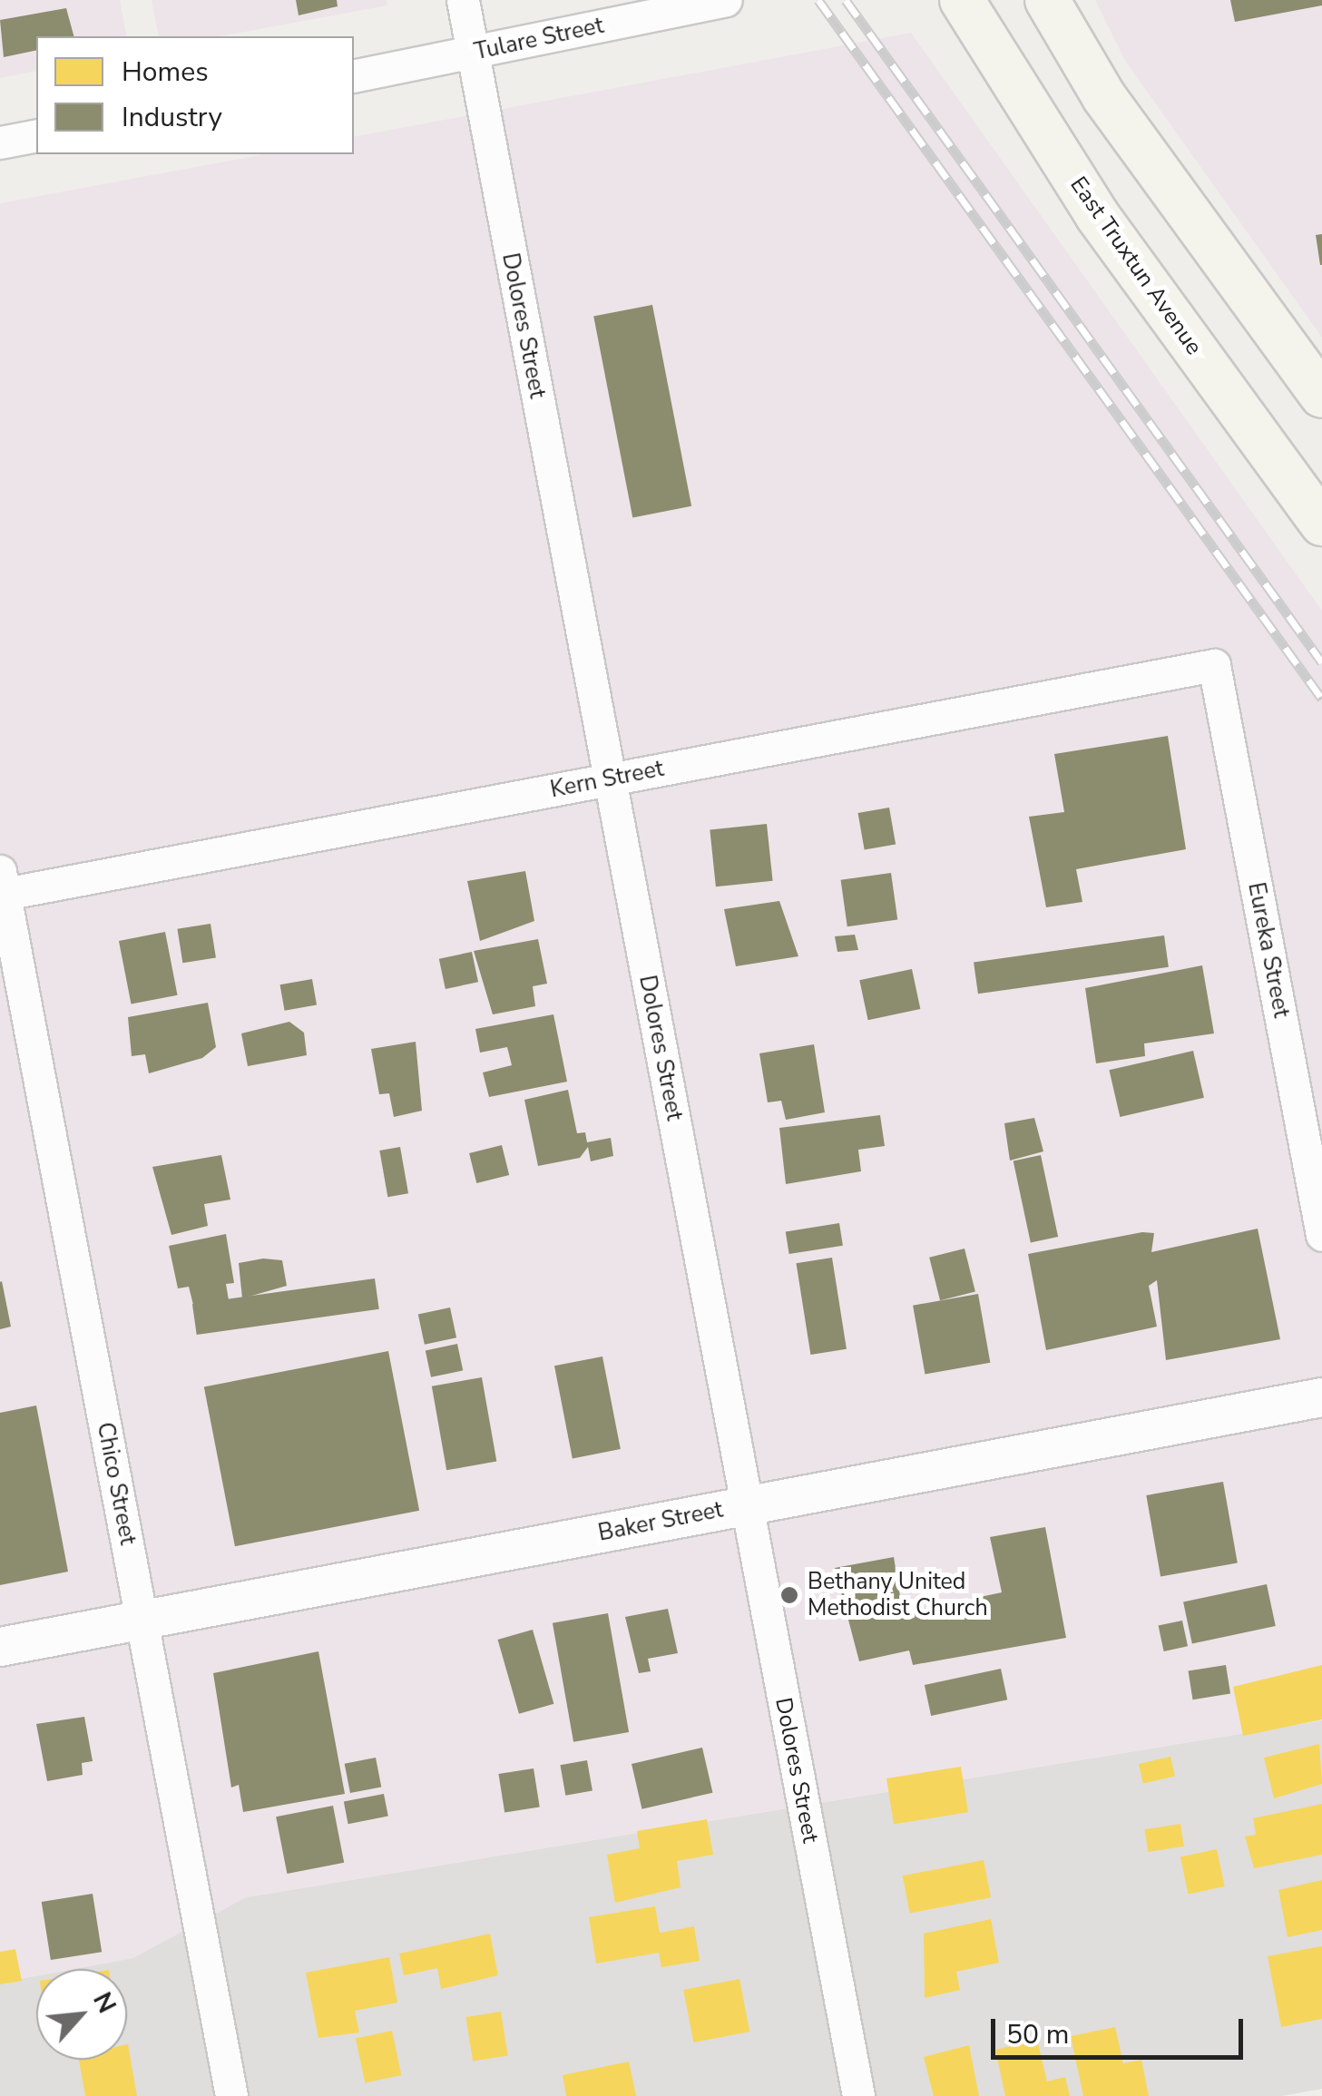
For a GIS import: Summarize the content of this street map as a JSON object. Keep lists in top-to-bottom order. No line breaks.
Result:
{"streets":{"main road":["East Truxtun Avenue"],"street":["Tulare Street","Dolores Street","Kern Street","Eureka Street","Chico Street","Baker Street"]},"crossings":[["Tulare Street","Dolores Street"],["Dolores Street","Kern Street"],["Dolores Street","Baker Street"],["Kern Street","Eureka Street"],["Kern Street","Chico Street"],["Chico Street","Baker Street"]],"places":["Bethany United Methodist Church"],"legend":["Homes","Industry"],"scale_bar":"50 m","north":"top right"}
